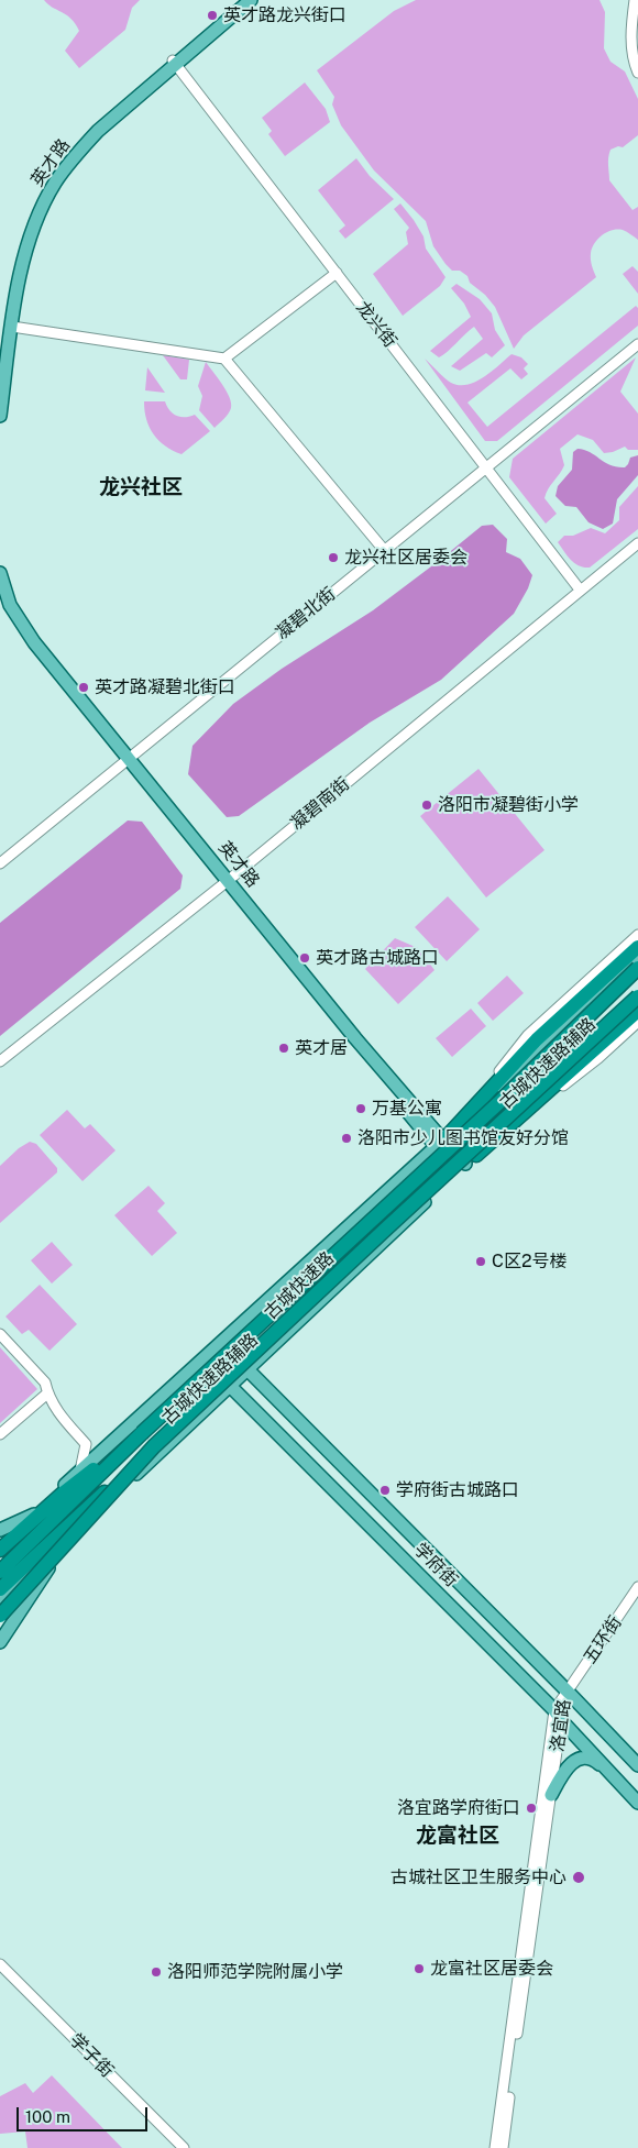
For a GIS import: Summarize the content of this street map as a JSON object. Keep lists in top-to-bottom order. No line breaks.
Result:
{"streets":{"highway":["古城快速路"],"main road":["英才路","古城快速路辅路","学府街"],"street":["龙兴街","凝碧北街","凝碧南街","五环街","洛宜路","学子街"]},"crossings":[["英才路","龙兴街"],["英才路","凝碧北街"],["英才路","凝碧南街"],["英才路","古城快速路辅路"],["龙兴街","凝碧北街"],["龙兴街","凝碧南街"],["古城快速路辅路","古城快速路"],["古城快速路辅路","学府街"],["学府街","五环街"],["学府街","洛宜路"],["五环街","洛宜路"]],"districts":["龙兴社区","龙富社区"],"places":["英才路龙兴街口","龙兴社区居委会","英才路凝碧北街口","洛阳市凝碧街小学","英才路古城路口","英才居","万基公寓","洛阳市少儿图书馆友好分馆","C区2号楼","学府街古城路口","洛宜路学府街口","古城社区卫生服务中心","龙富社区居委会","洛阳师范学院附属小学"],"scale_bar":"100 m"}
